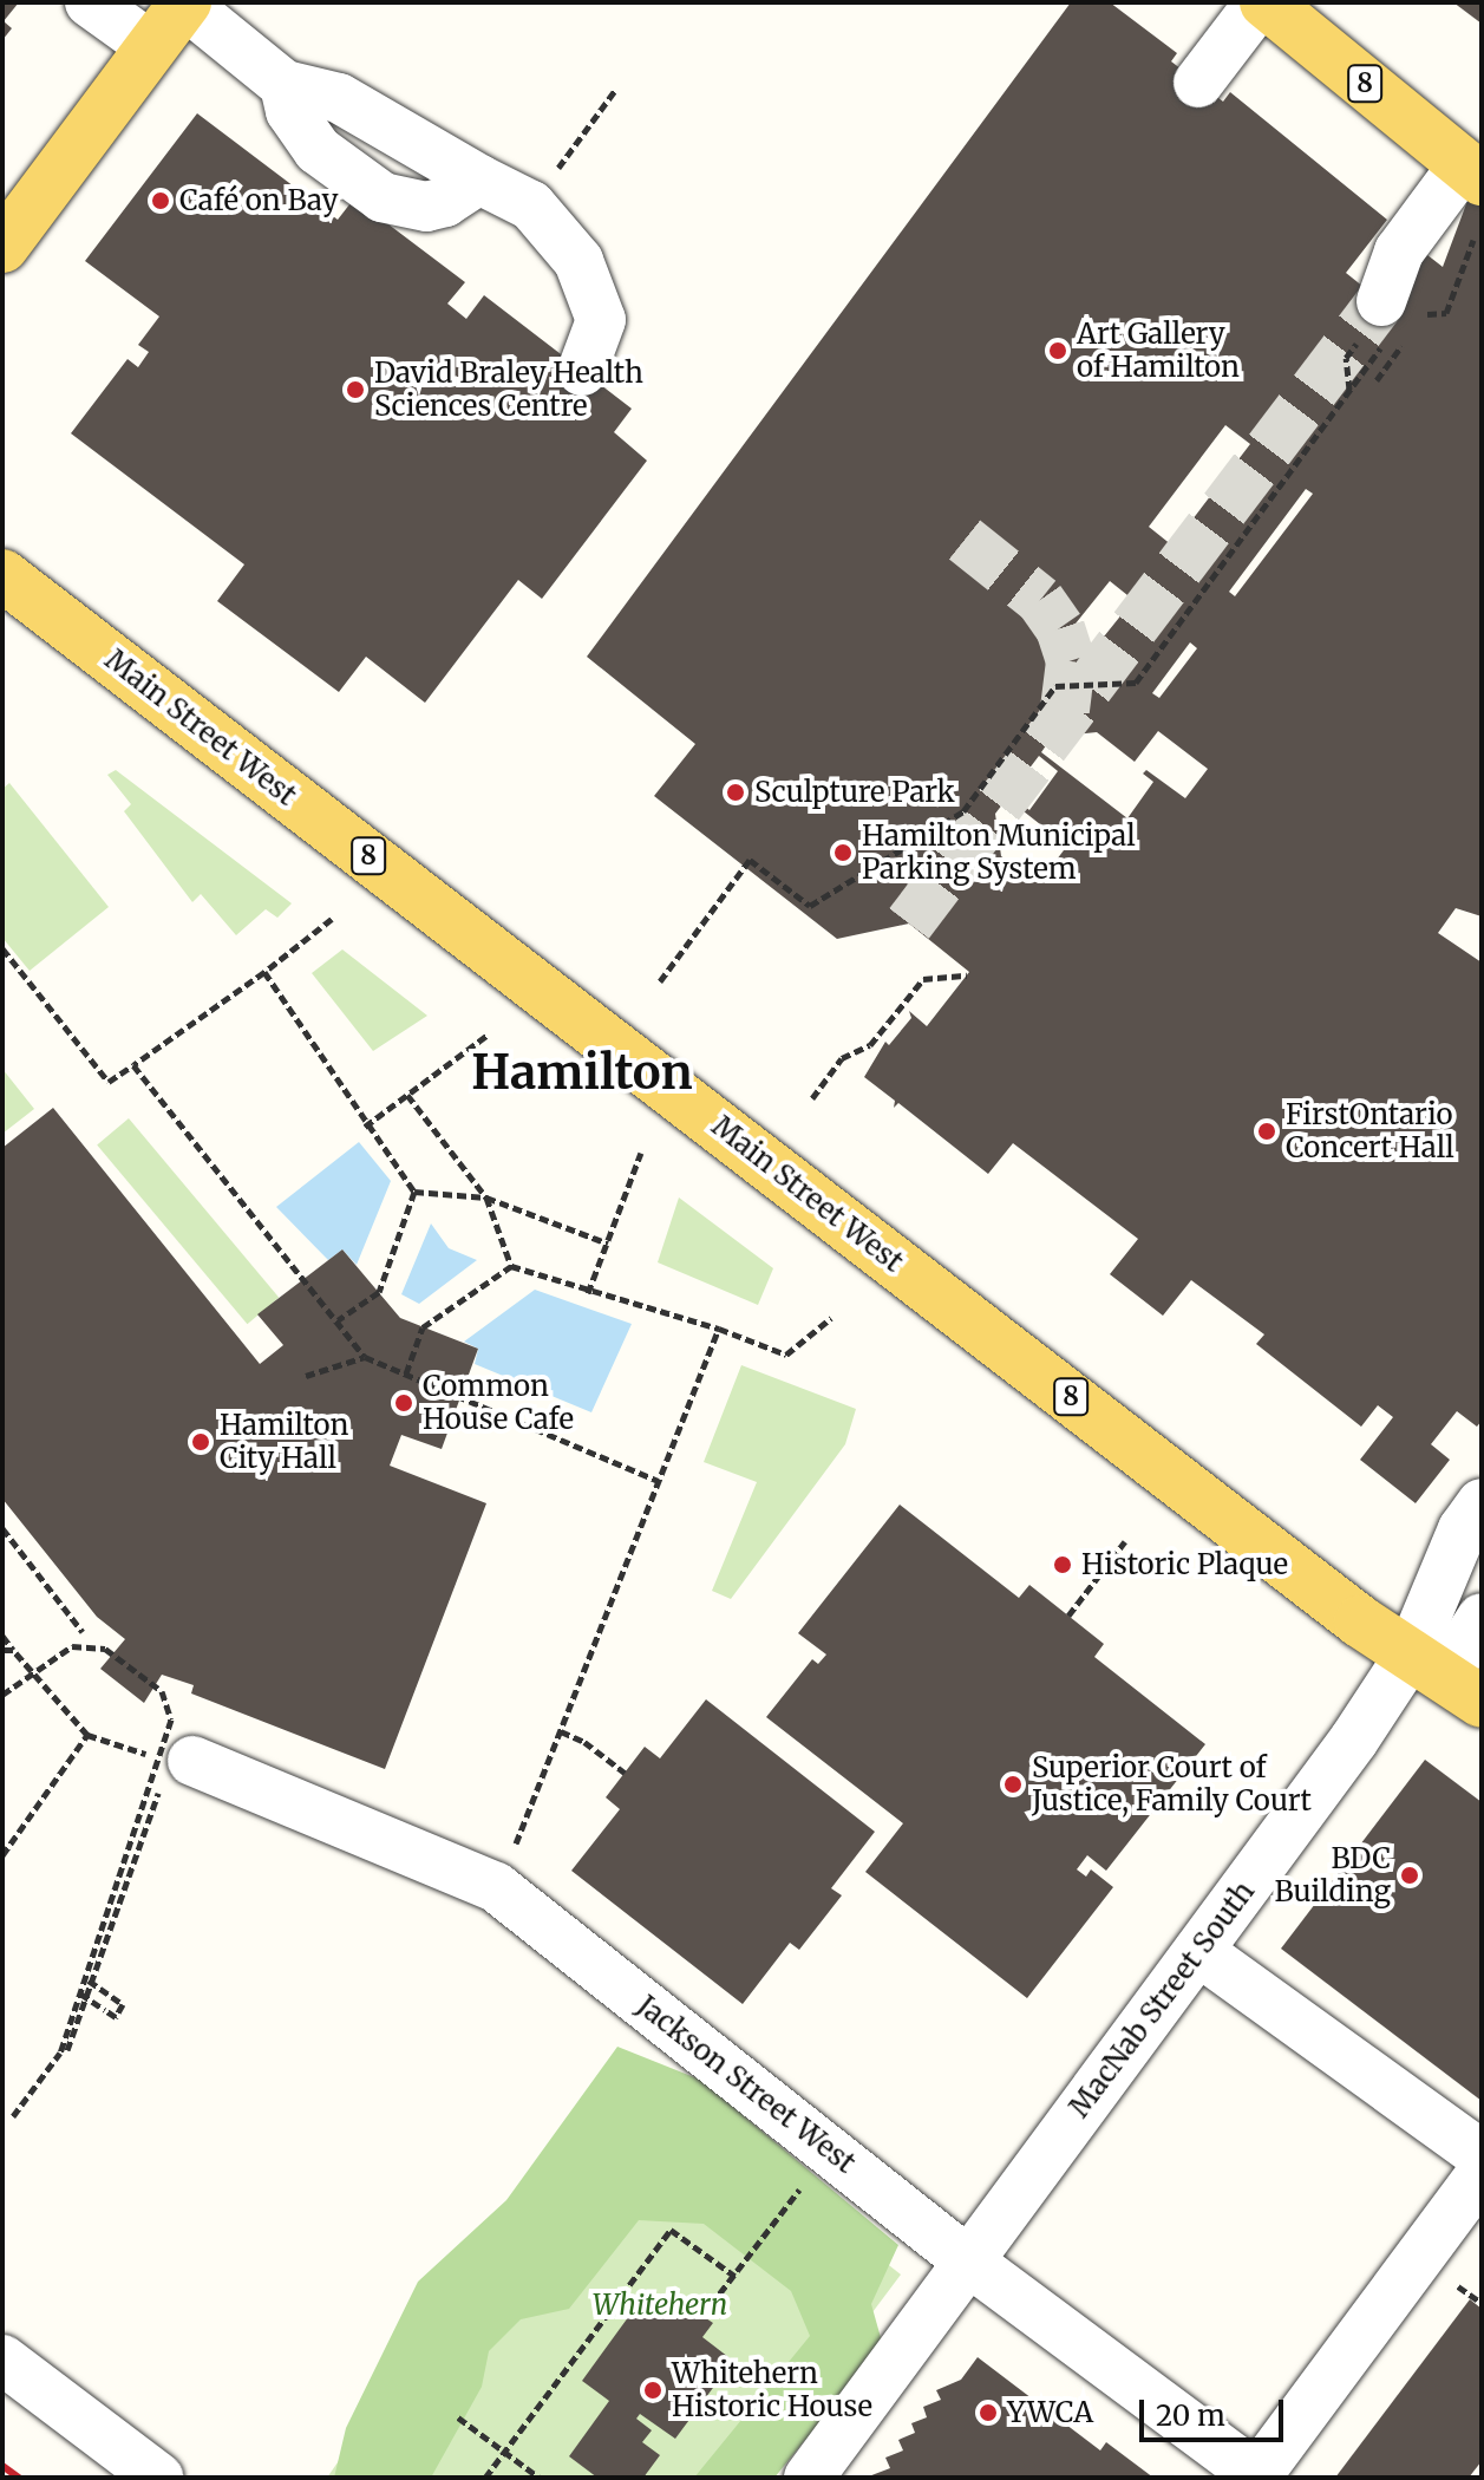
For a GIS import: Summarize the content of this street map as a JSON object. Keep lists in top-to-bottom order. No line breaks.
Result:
{"streets":{"main road":["8","Main Street West"],"street":["MacNab Street South","Jackson Street West"]},"crossings":[["Main Street West","MacNab Street South"],["MacNab Street South","Jackson Street West"]],"districts":["Hamilton"],"parks":["Whitehern"],"places":["Café on Bay","Art Gallery of Hamilton","David Braley Health Sciences Centre","Sculpture Park","Hamilton Municipal Parking System","FirstOntario Concert Hall","Common House Cafe","Hamilton City Hall","Historic Plaque","Superior Court of Justice, Family Court","BDC Building","Whitehern Historic House","YWCA"],"scale_bar":"20 m"}
